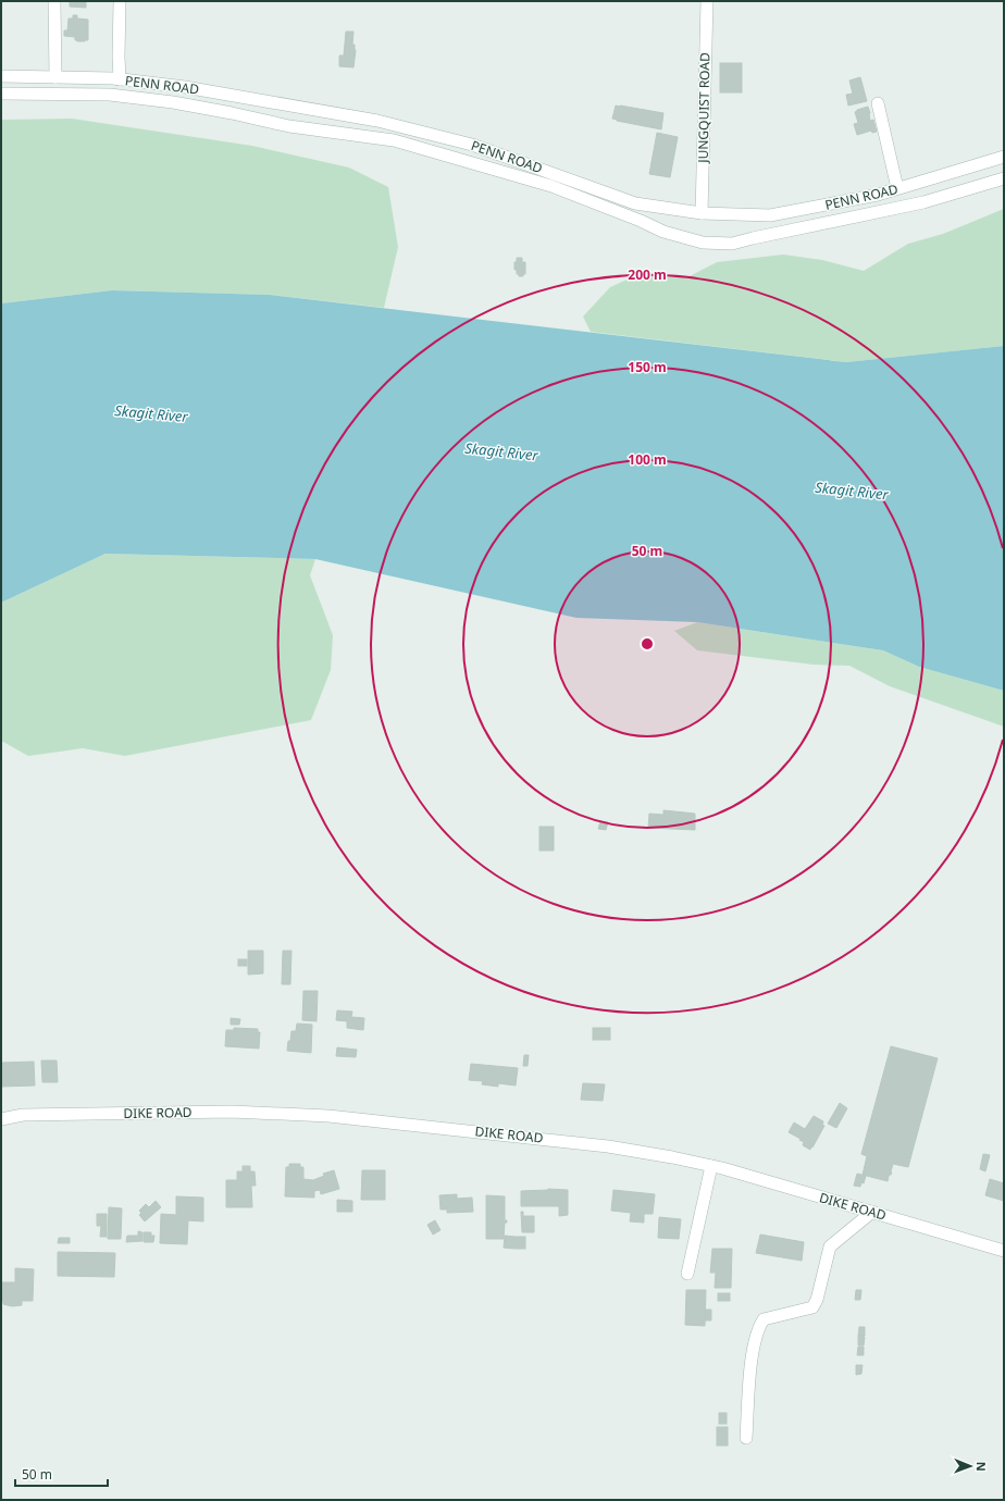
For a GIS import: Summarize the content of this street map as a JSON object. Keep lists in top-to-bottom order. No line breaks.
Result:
{"streets":{"street":["PENN ROAD","JUNGQUIST ROAD","DIKE ROAD"]},"crossings":[["PENN ROAD","JUNGQUIST ROAD"]],"water":["Skagit River"],"scale_bar":"50 m","north":"right","rings":["200 m","150 m","100 m","50 m"]}
